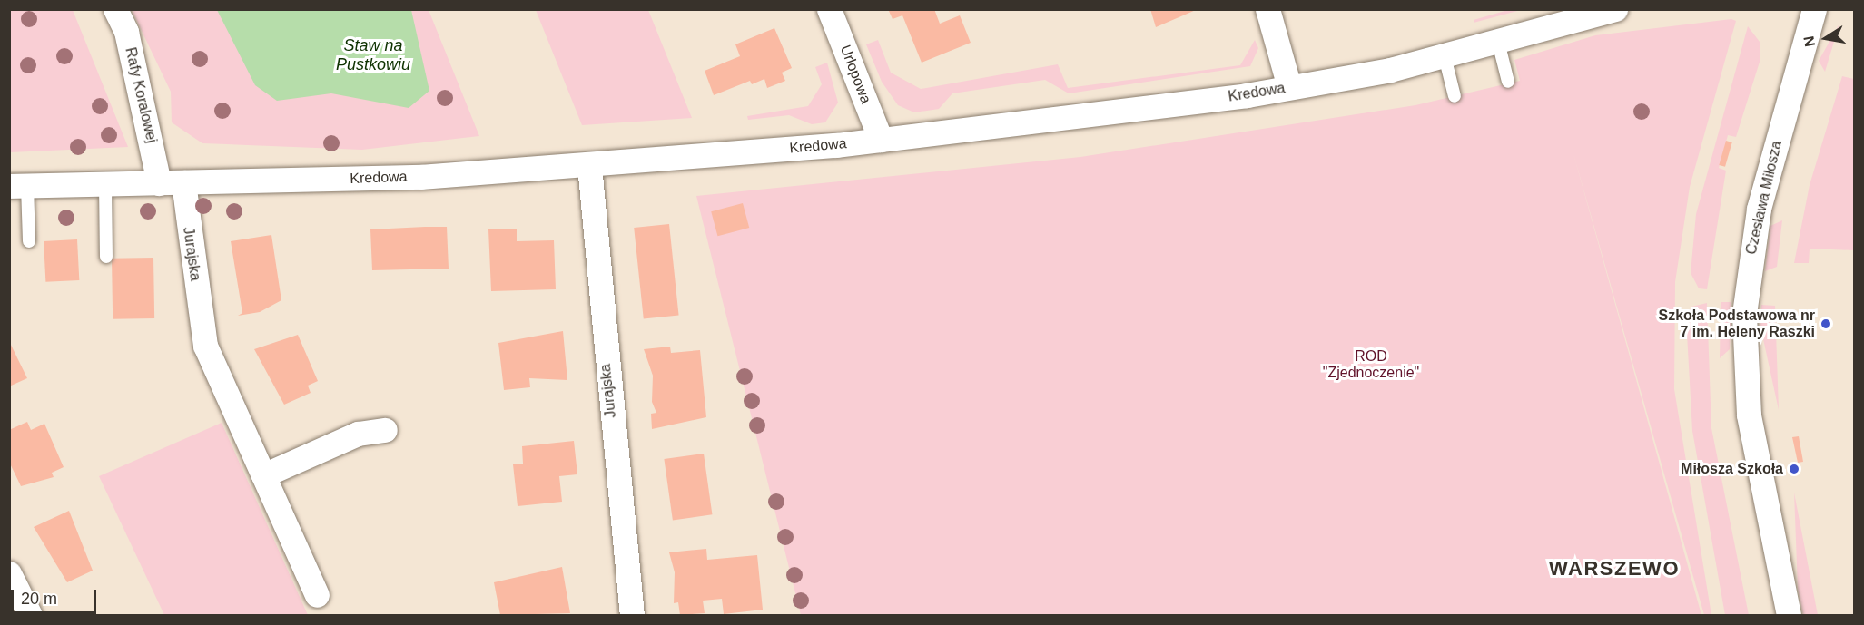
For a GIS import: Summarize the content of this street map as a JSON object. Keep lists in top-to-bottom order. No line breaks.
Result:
{"streets":{"street":["Urlopowa","Kredowa","Rafy Koralowej","Czesława Miłosza","Jurajska"]},"crossings":[["Urlopowa","Kredowa"],["Kredowa","Rafy Koralowej"],["Kredowa","Jurajska"]],"districts":["WARSZEWO"],"water":["Staw na Pustkowiu"],"parks":["ROD \"Zjednoczenie\""],"places":["Szkoła Podstawowa nr 7 im. Heleny Raszki","Miłosza Szkoła"],"scale_bar":"20 m","north":"left"}
